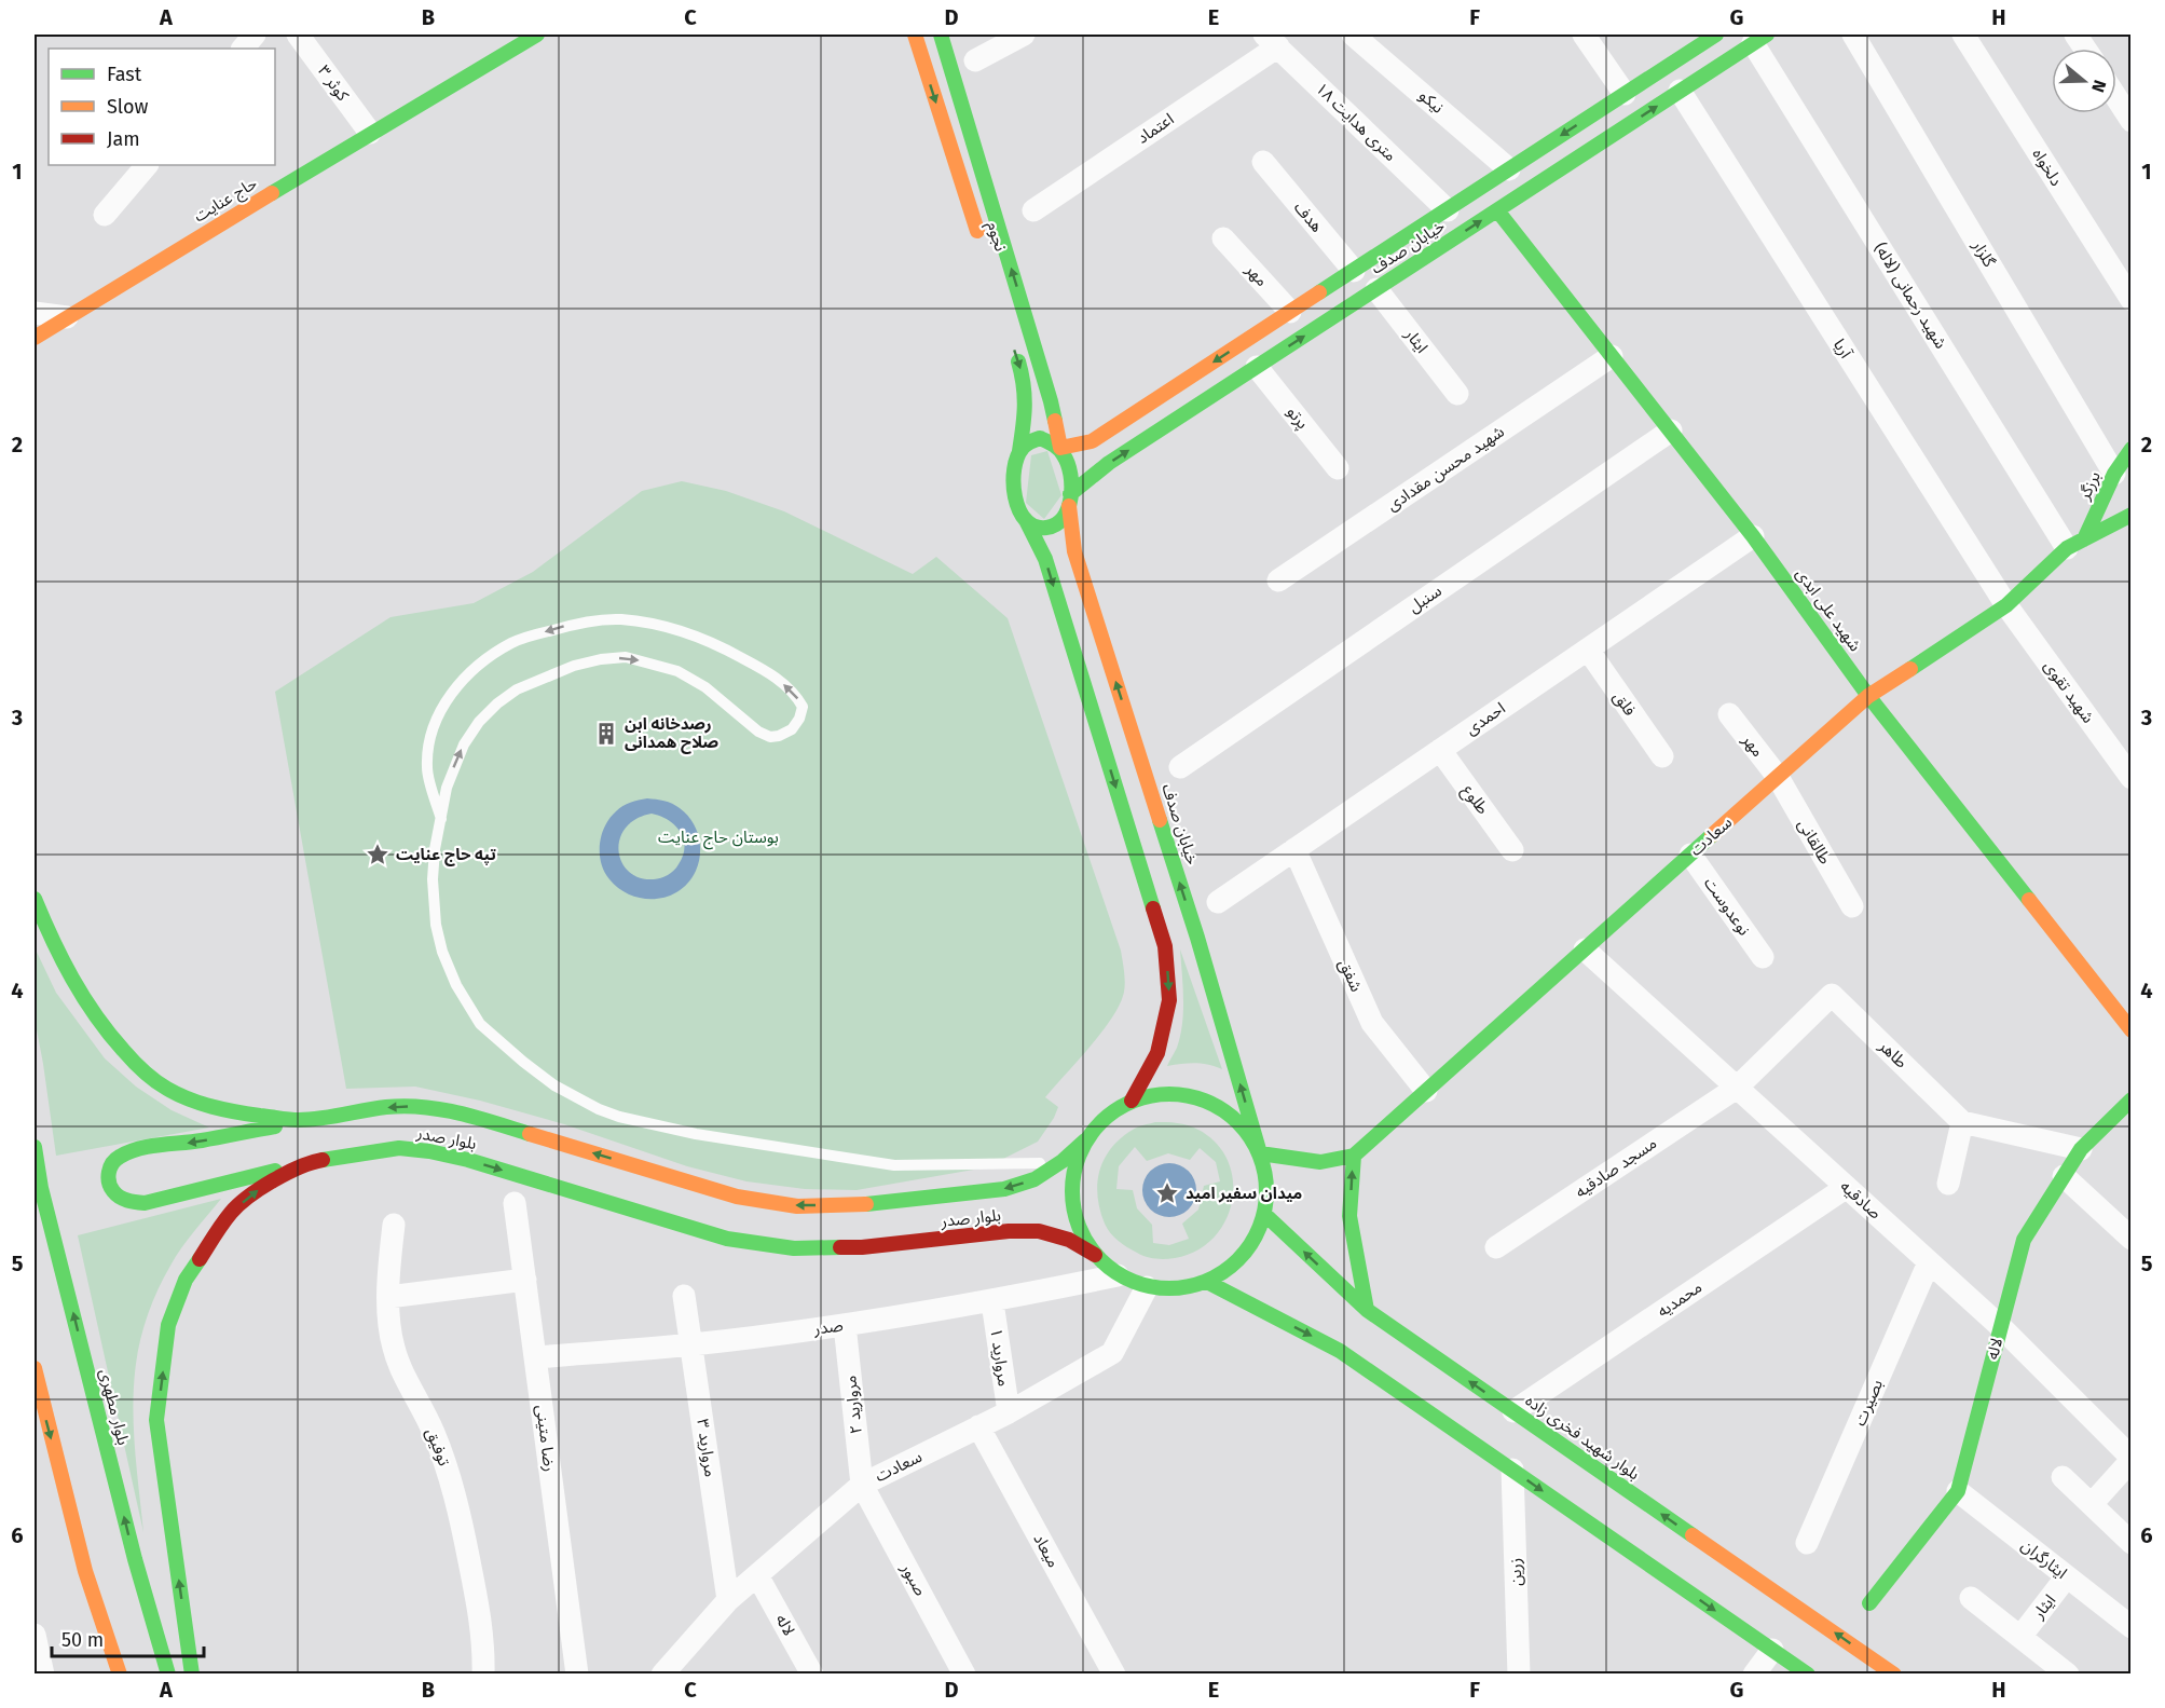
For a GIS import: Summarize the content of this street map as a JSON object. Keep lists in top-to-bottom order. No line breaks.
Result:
{"streets":{"main road":["حاج عنایت","نجوم","خیابان صدف","برزگر","شهید علی ابدی","سعادت","بلوار صدر","لاله","بلوار مطهری","بلوار شهید فخری زاده"],"street":["کوثر ۳","نیکو","۱۸ متری هدایت","اعتماد","دلخواه","هدف","گلزار","مهر","شهید رحمانی (لاله)","ایثار","آریا","پرتو","شهید محسن مقدادی","سنبل","شهید تقوی","فلق","احمدی","طلوع","طالقانی","نوعدوست","شفق","طاهر","مسجد صادقیه","صادقیه","محمدیه","صدر","مروارید ۱","بصیرت","مروارید ۲","رضا متینی","توفیق","مروارید ۳","میعاد","ایثارگران","زرین","صبور"]},"crossings":[["کوثر ۳","حاج عنایت"],["نیکو","خیابان صدف"],["۱۸ متری هدایت","اعتماد"],["۱۸ متری هدایت","خیابان صدف"],["هدف","خیابان صدف"],["نجوم","خیابان صدف"],["خیابان صدف","مهر"],["خیابان صدف","شهید رحمانی (لاله)"],["خیابان صدف","ایثار"],["خیابان صدف","آریا"],["خیابان صدف","پرتو"],["خیابان صدف","شهید علی ابدی"],["خیابان صدف","سعادت"],["خیابان صدف","بلوار صدر"],["خیابان صدف","صدر"],["خیابان صدف","بلوار شهید فخری زاده"],["گلزار","برزگر"],["مهر","سعادت"],["مهر","طالقانی"],["شهید رحمانی (لاله)","برزگر"],["شهید رحمانی (لاله)","سعادت"],["ایثار","ایثارگران"],["آریا","شهید تقوی"],["آریا","سعادت"],["شهید محسن مقدادی","شهید علی ابدی"],["برزگر","سعادت"],["سنبل","شهید علی ابدی"],["شهید علی ابدی","احمدی"],["شهید علی ابدی","سعادت"],["شهید تقوی","سعادت"],["فلق","احمدی"],["احمدی","طلوع"],["احمدی","شفق"],["سعادت","طالقانی"],["سعادت","نوعدوست"],["سعادت","شفق"],["سعادت","بلوار صدر"],["سعادت","صادقیه"],["سعادت","صدر"],["سعادت","لاله"],["سعادت","مروارید ۱"],["سعادت","مروارید ۲"],["سعادت","بلوار شهید فخری زاده"],["سعادت","مروارید ۳"],["سعادت","میعاد"],["سعادت","صبور"],["طاهر","مسجد صادقیه"],["طاهر","صادقیه"],["بلوار صدر","صدر"],["بلوار صدر","بلوار شهید فخری زاده"],["مسجد صادقیه","صادقیه"],["صادقیه","محمدیه"],["صادقیه","لاله"],["صادقیه","بصیرت"],["محمدیه","بلوار شهید فخری زاده"],["صدر","مروارید ۱"],["صدر","مروارید ۲"],["صدر","بلوار شهید فخری زاده"],["صدر","رضا متینی"],["صدر","مروارید ۳"],["لاله","ایثارگران"],["مروارید ۲","صبور"]],"parks":["بوستان حاج عنایت"],"places":{"building":["رصدخانه ابن صلاح همدانی"],"place":["تپه حاج عنایت","میدان سفیر امید"]},"legend":["Fast","Slow","Jam"],"scale_bar":"50 m","north":"right","grid":{"columns":["A","B","C","D","E","F","G","H"],"rows":["1","2","3","4","5","6"]}}
